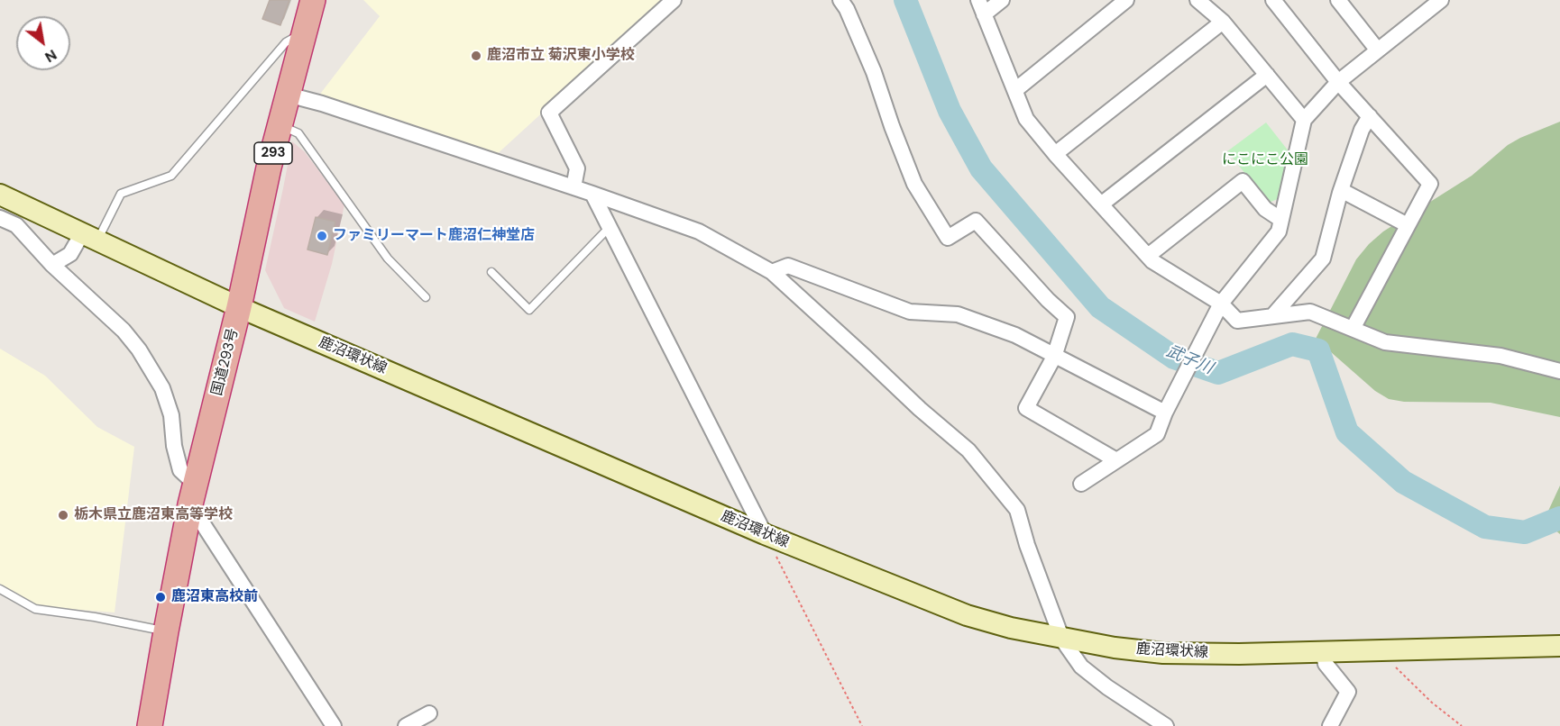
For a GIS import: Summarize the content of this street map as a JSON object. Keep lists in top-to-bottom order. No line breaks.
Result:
{"streets":{"highway":["293","国道293号"],"main road":["鹿沼環状線"]},"crossings":[["鹿沼環状線","国道293号"]],"water":["武子川"],"parks":["にこにこ公園"],"places":["鹿沼市立 菊沢東小学校","ファミリーマート鹿沼仁神堂店","栃木県立鹿沼東高等学校","鹿沼東高校前"],"north":"bottom right"}
